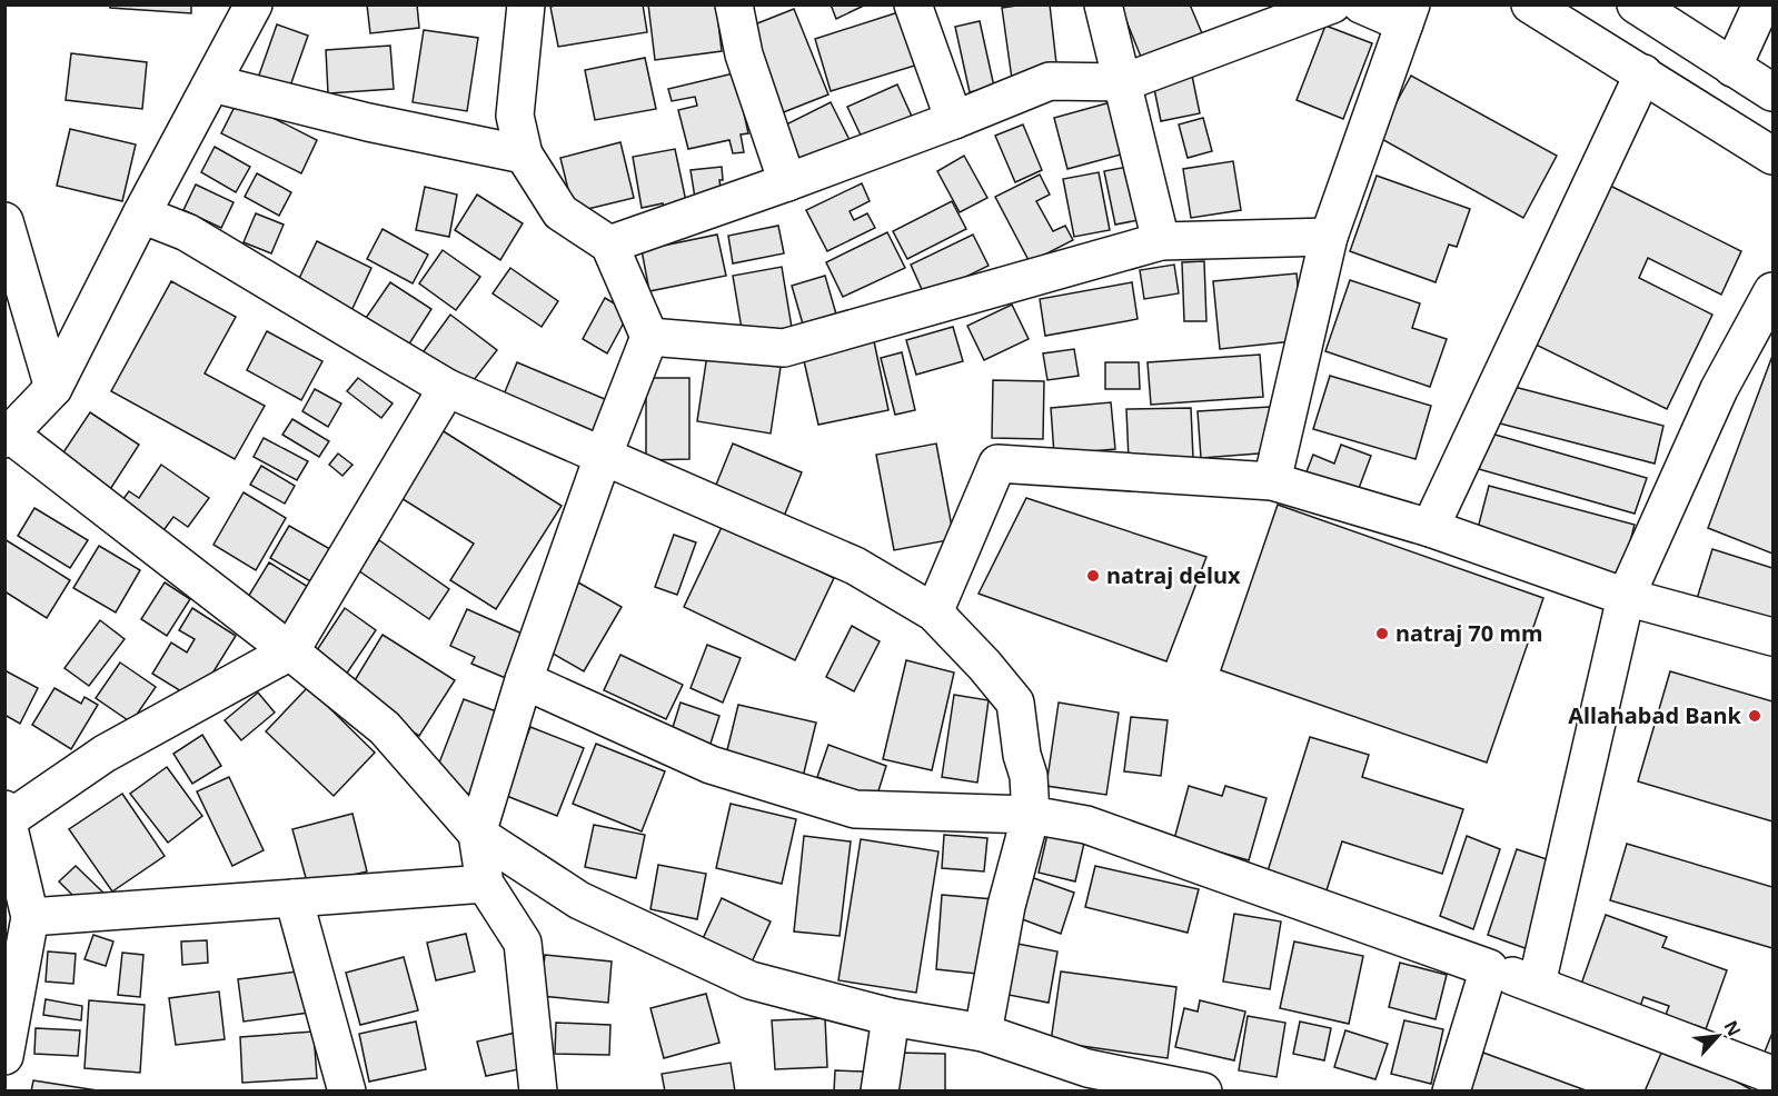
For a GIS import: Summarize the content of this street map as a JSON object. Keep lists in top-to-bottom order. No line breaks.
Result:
{"places":["natraj delux","natraj 70 mm","Allahabad Bank"],"north":"top right"}
